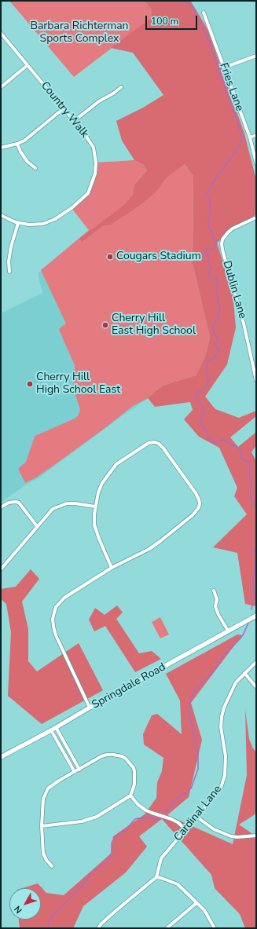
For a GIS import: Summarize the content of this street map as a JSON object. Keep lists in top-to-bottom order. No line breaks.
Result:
{"streets":{"main road":["Springdale Road"],"street":["Fries Lane","Country Walk","Dublin Lane","Cardinal Lane"]},"parks":["Barbara Richterman Sports Complex"],"places":["Cougars Stadium","Cherry Hill East High School","Cherry Hill High School East"],"scale_bar":"100 m","north":"bottom left"}
